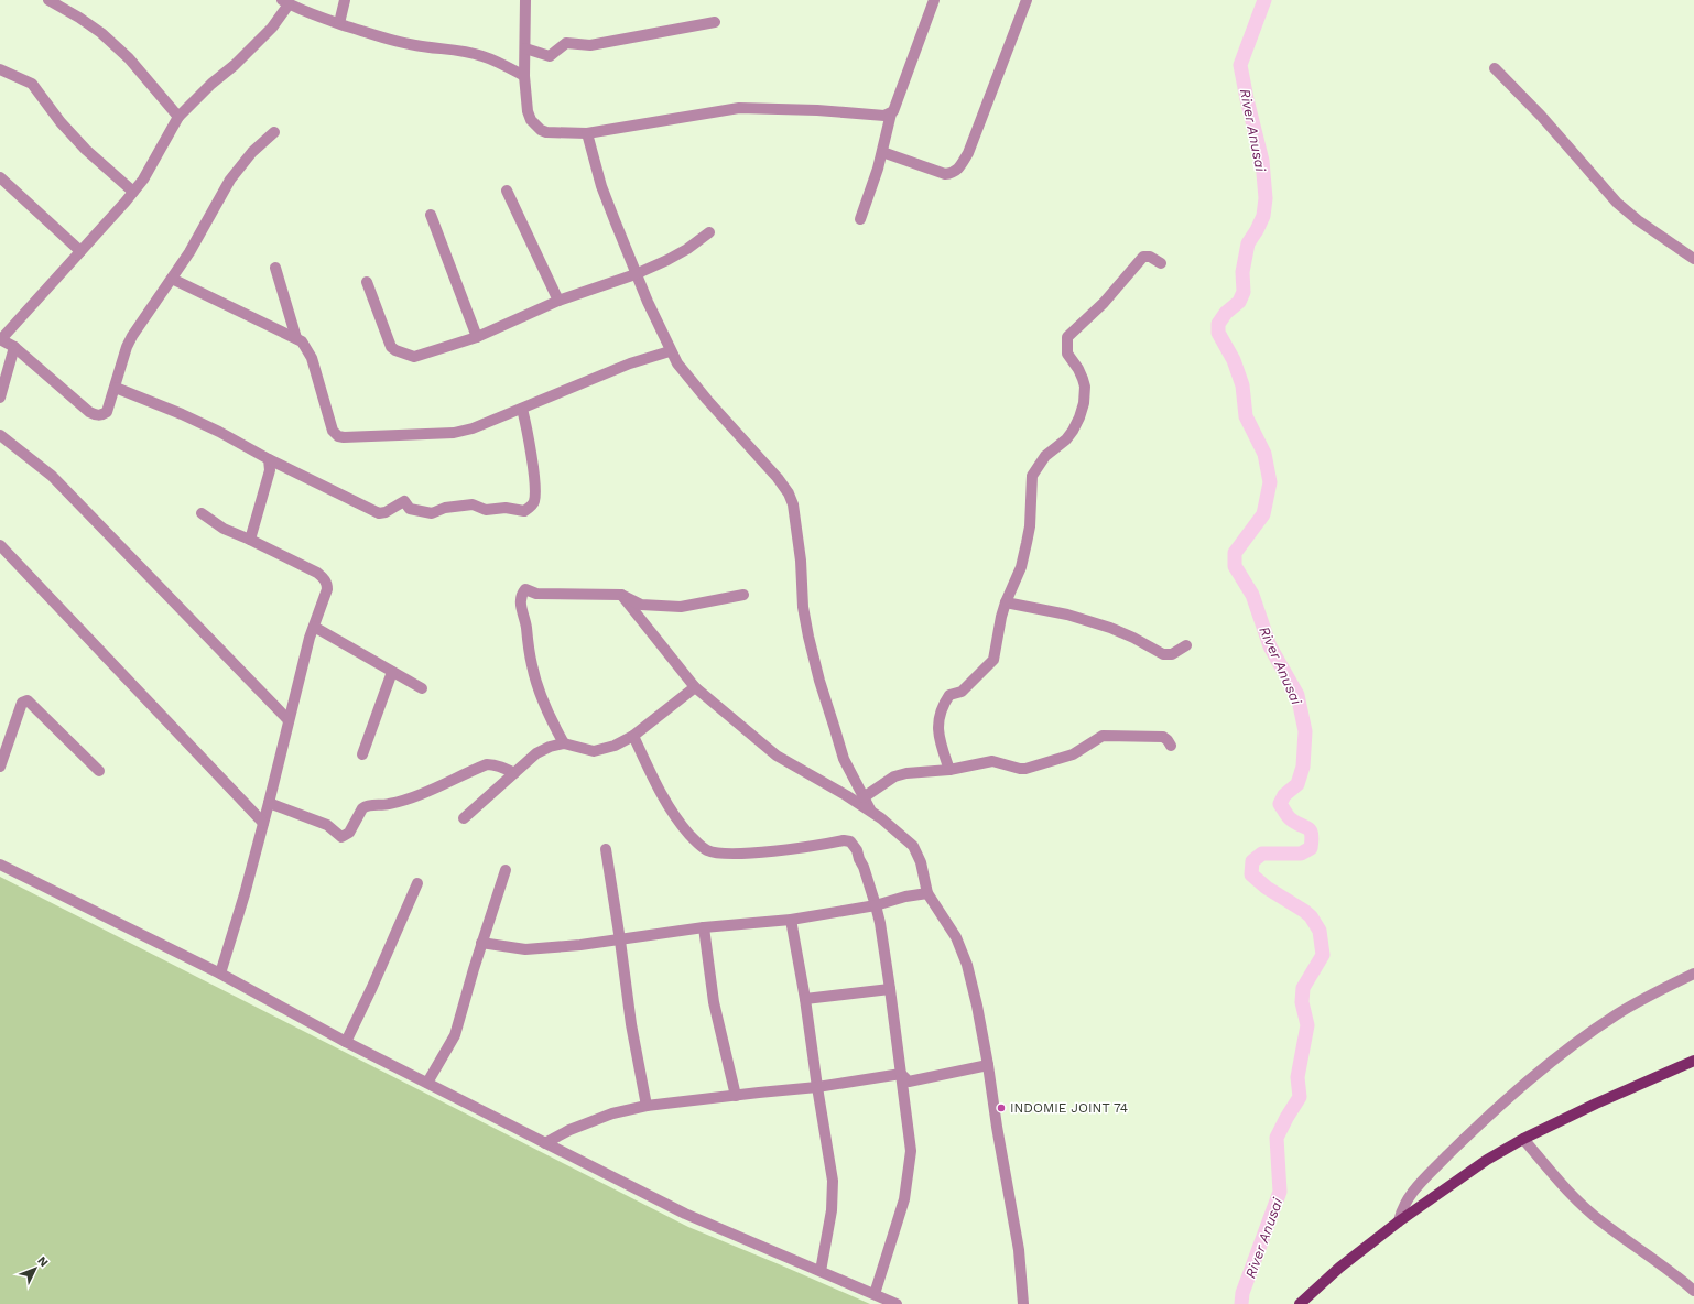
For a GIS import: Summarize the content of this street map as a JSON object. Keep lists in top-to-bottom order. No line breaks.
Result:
{"water":["River Anusai"],"places":["INDOMIE JOINT 74"],"north":"top right"}
